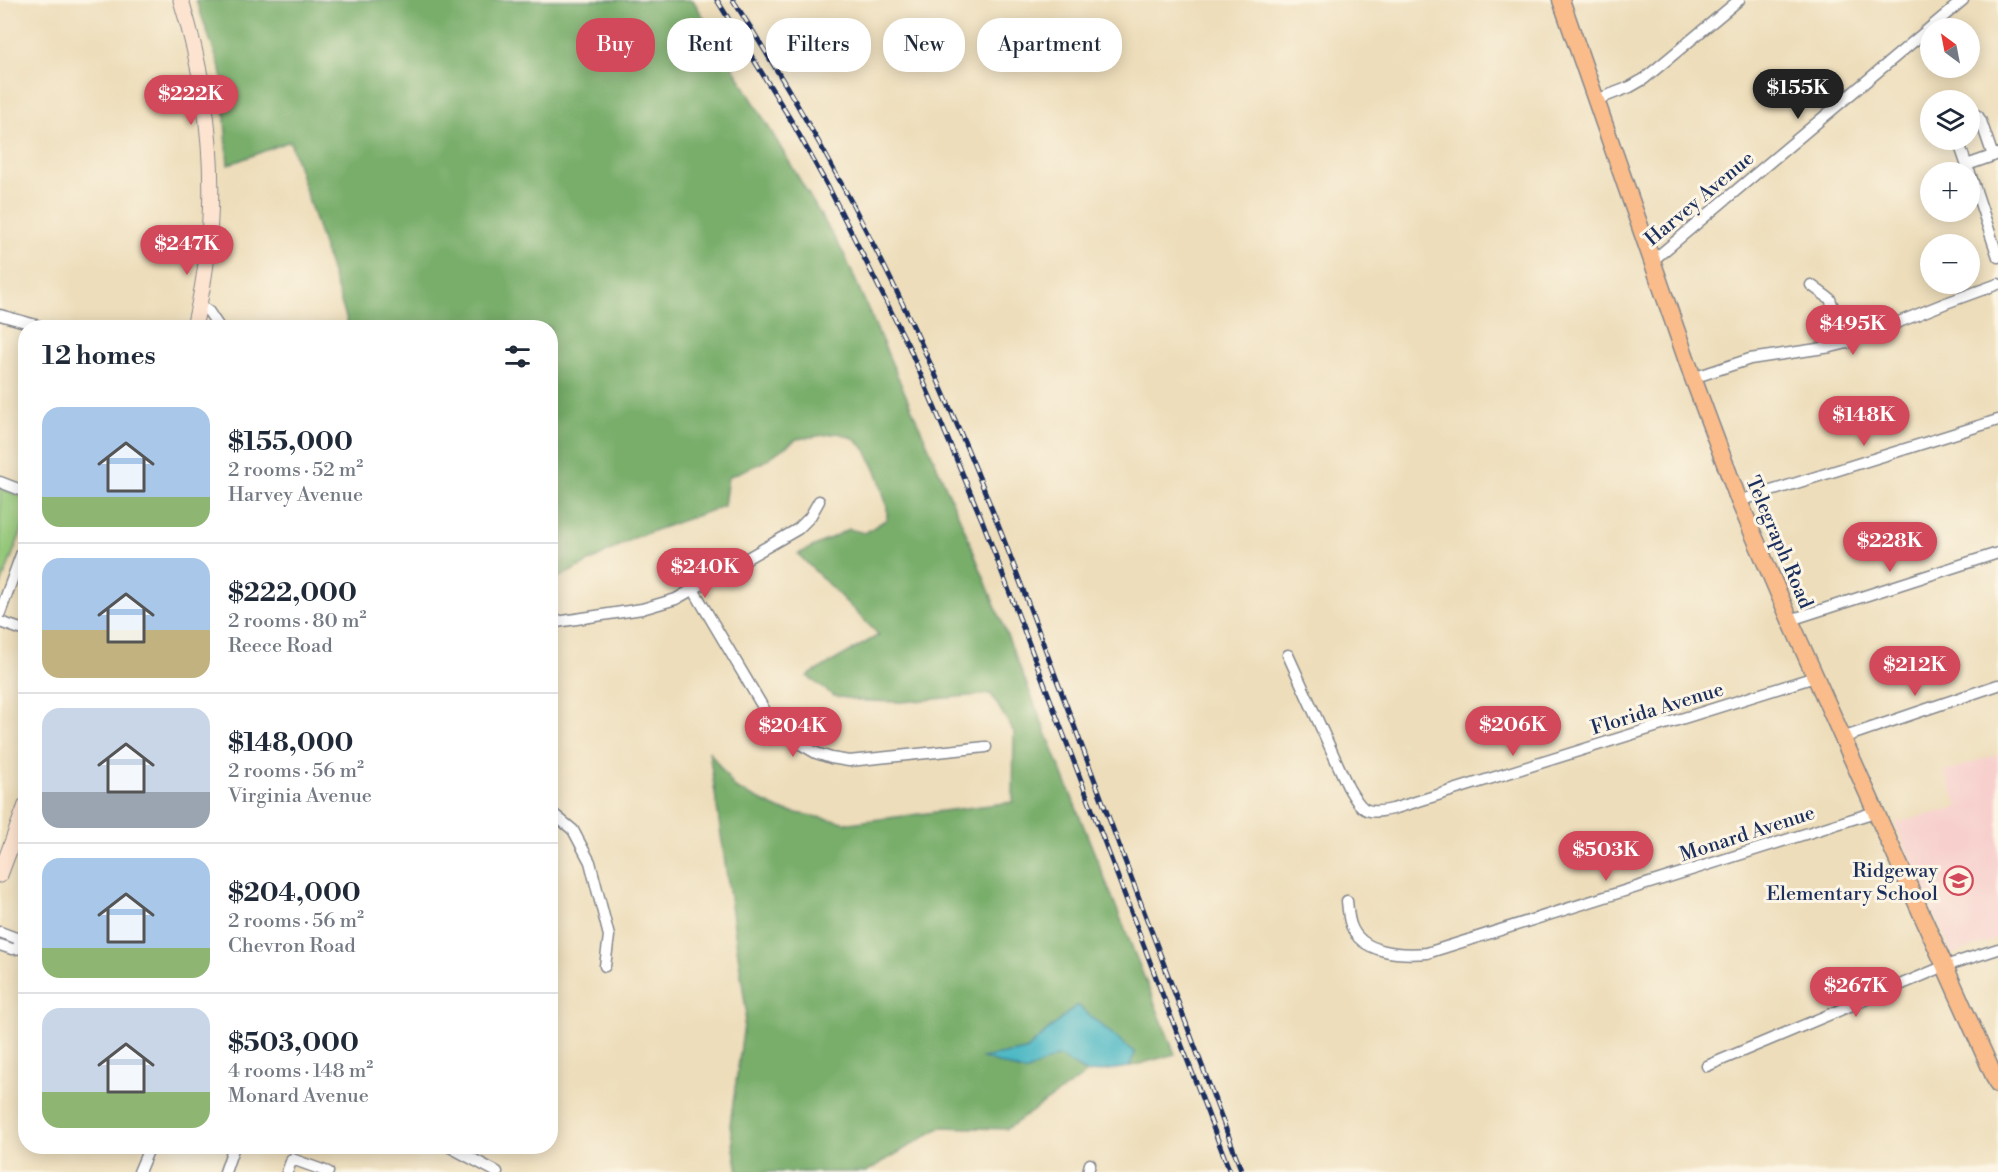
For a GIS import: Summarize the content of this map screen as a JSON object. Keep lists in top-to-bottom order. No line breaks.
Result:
{"streets":{"main road":["Telegraph Road"],"street":["Harvey Avenue","Florida Avenue","Monard Avenue"]},"crossings":[["Harvey Avenue","Telegraph Road"],["Telegraph Road","Florida Avenue"],["Telegraph Road","Monard Avenue"]],"places":{"school or university":["Ridgeway Elementary School"]},"north":"top left","page":{"map_buttons":["+","−"],"chip":["Buy","Rent","Filters","New","Apartment"],"price":["$155K","$222K","$247K","$495K","$148K","$228K","$240K","$212K","$206K","$204K","$503K","$267K"],"heading":"12 homes","list":[{"name":"$155,000","note":"2 rooms · 52 m² · Harvey Avenue"},{"name":"$222,000","note":"2 rooms · 80 m² · Reece Road"},{"name":"$148,000","note":"2 rooms · 56 m² · Virginia Avenue"},{"name":"$204,000","note":"2 rooms · 56 m² · Chevron Road"},{"name":"$503,000","note":"4 rooms · 148 m² · Monard Avenue"}]}}
